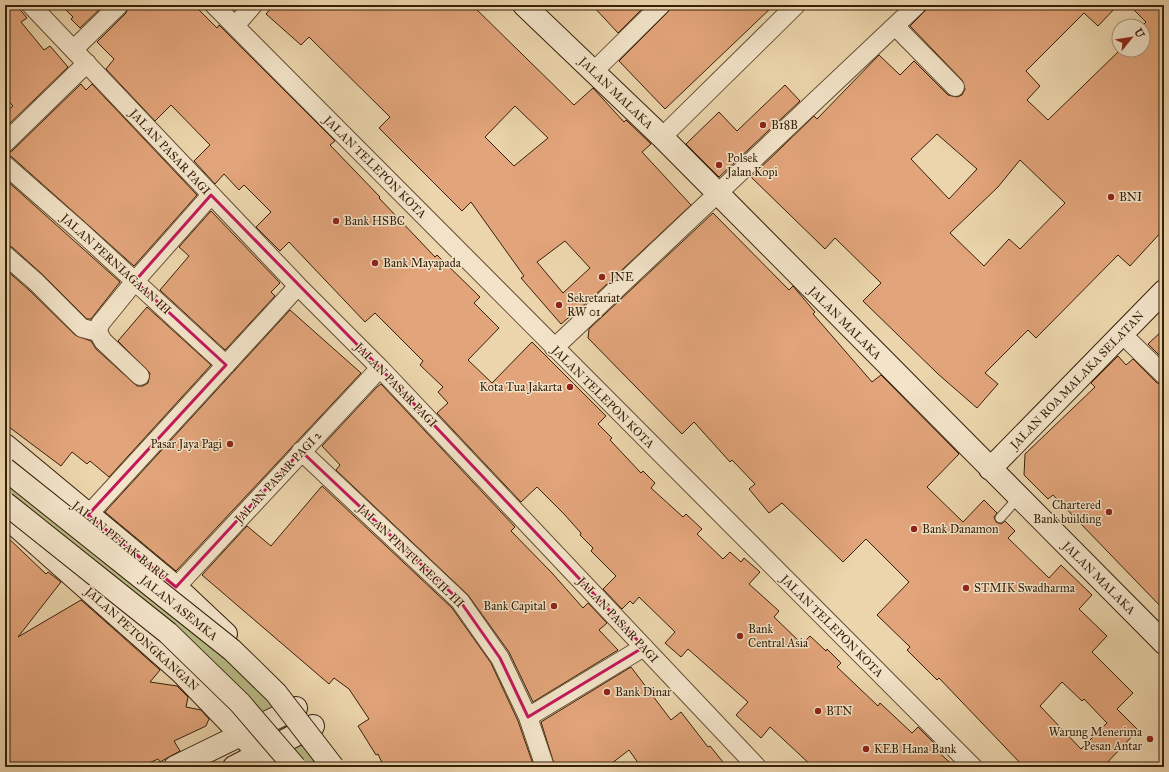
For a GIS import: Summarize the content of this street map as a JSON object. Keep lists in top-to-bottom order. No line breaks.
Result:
{"streets":{"main road":["JALAN MALAKA","JALAN ROA MALAKA SELATAN","JALAN PETAK BARU","JALAN ASEMKA","JALAN PETONGKANGAN"],"street":["JALAN PASAR PAGI","JALAN TELEPON KOTA","JALAN PERNIAGAAN III","JALAN PASAR PAGI 2","JALAN PINTU KECIL III"]},"crossings":[["JALAN MALAKA","JALAN ROA MALAKA SELATAN"],["JALAN PASAR PAGI","JALAN PASAR PAGI 2"],["JALAN PASAR PAGI 2","JALAN PETAK BARU"],["JALAN PASAR PAGI 2","JALAN PINTU KECIL III"]],"places":["B18B","Polsek Jalan Kopi","BNI","Bank HSBC","Bank Mayapada","JNE","Sekretariat RW 01","Kota Tua Jakarta","Pasar Jaya Pagi","Chartered Bank building","Bank Danamon","STMIK Swadharma","Bank Capital","Bank Central Asia","Bank Dinar","BTN","Warung Menerima Pesan Antar","KEB Hana Bank"],"north":"top right"}
